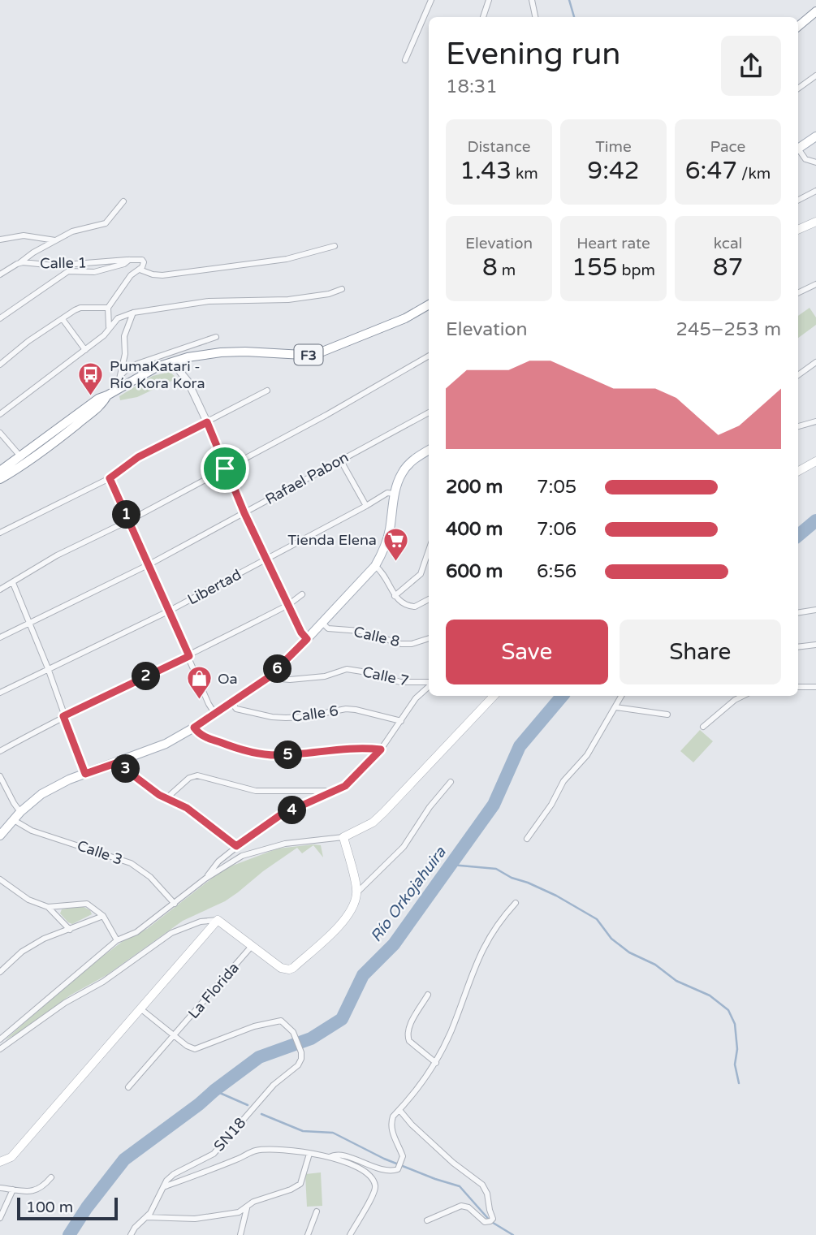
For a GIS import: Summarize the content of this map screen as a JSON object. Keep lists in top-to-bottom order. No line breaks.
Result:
{"streets":{"main road":["F3"],"street":["Calle 1","Rafael Pabon","Libertad","Calle 8","Calle 7","Calle 6","Calle 3","La Florida","SN18"]},"crossings":[["La Florida","SN18"]],"water":["Río Orkojahuira"],"places":{"bus stop":["PumaKatari - Río Kora Kora"],"supermarket":["Tienda Elena"],"shop":["Oa"]},"scale_bar":"100 m","page":{"heading":["Evening run","18:31"],"stats":[["Distance","1.43 km"],["Time","9:42"],["Pace","6:47 /km"],["Elevation","8 m"],["Heart rate","155 bpm"],["kcal","87"]],"chart":["Elevation","245–253 m"],"list":[{"name":"200 m","note":"7:05"},{"name":"400 m","note":"7:06"},{"name":"600 m","note":"6:56"}],"pins":["1","6","2","5","3","4"],"buttons":["Save","Share"],"scale":"100 m"}}
